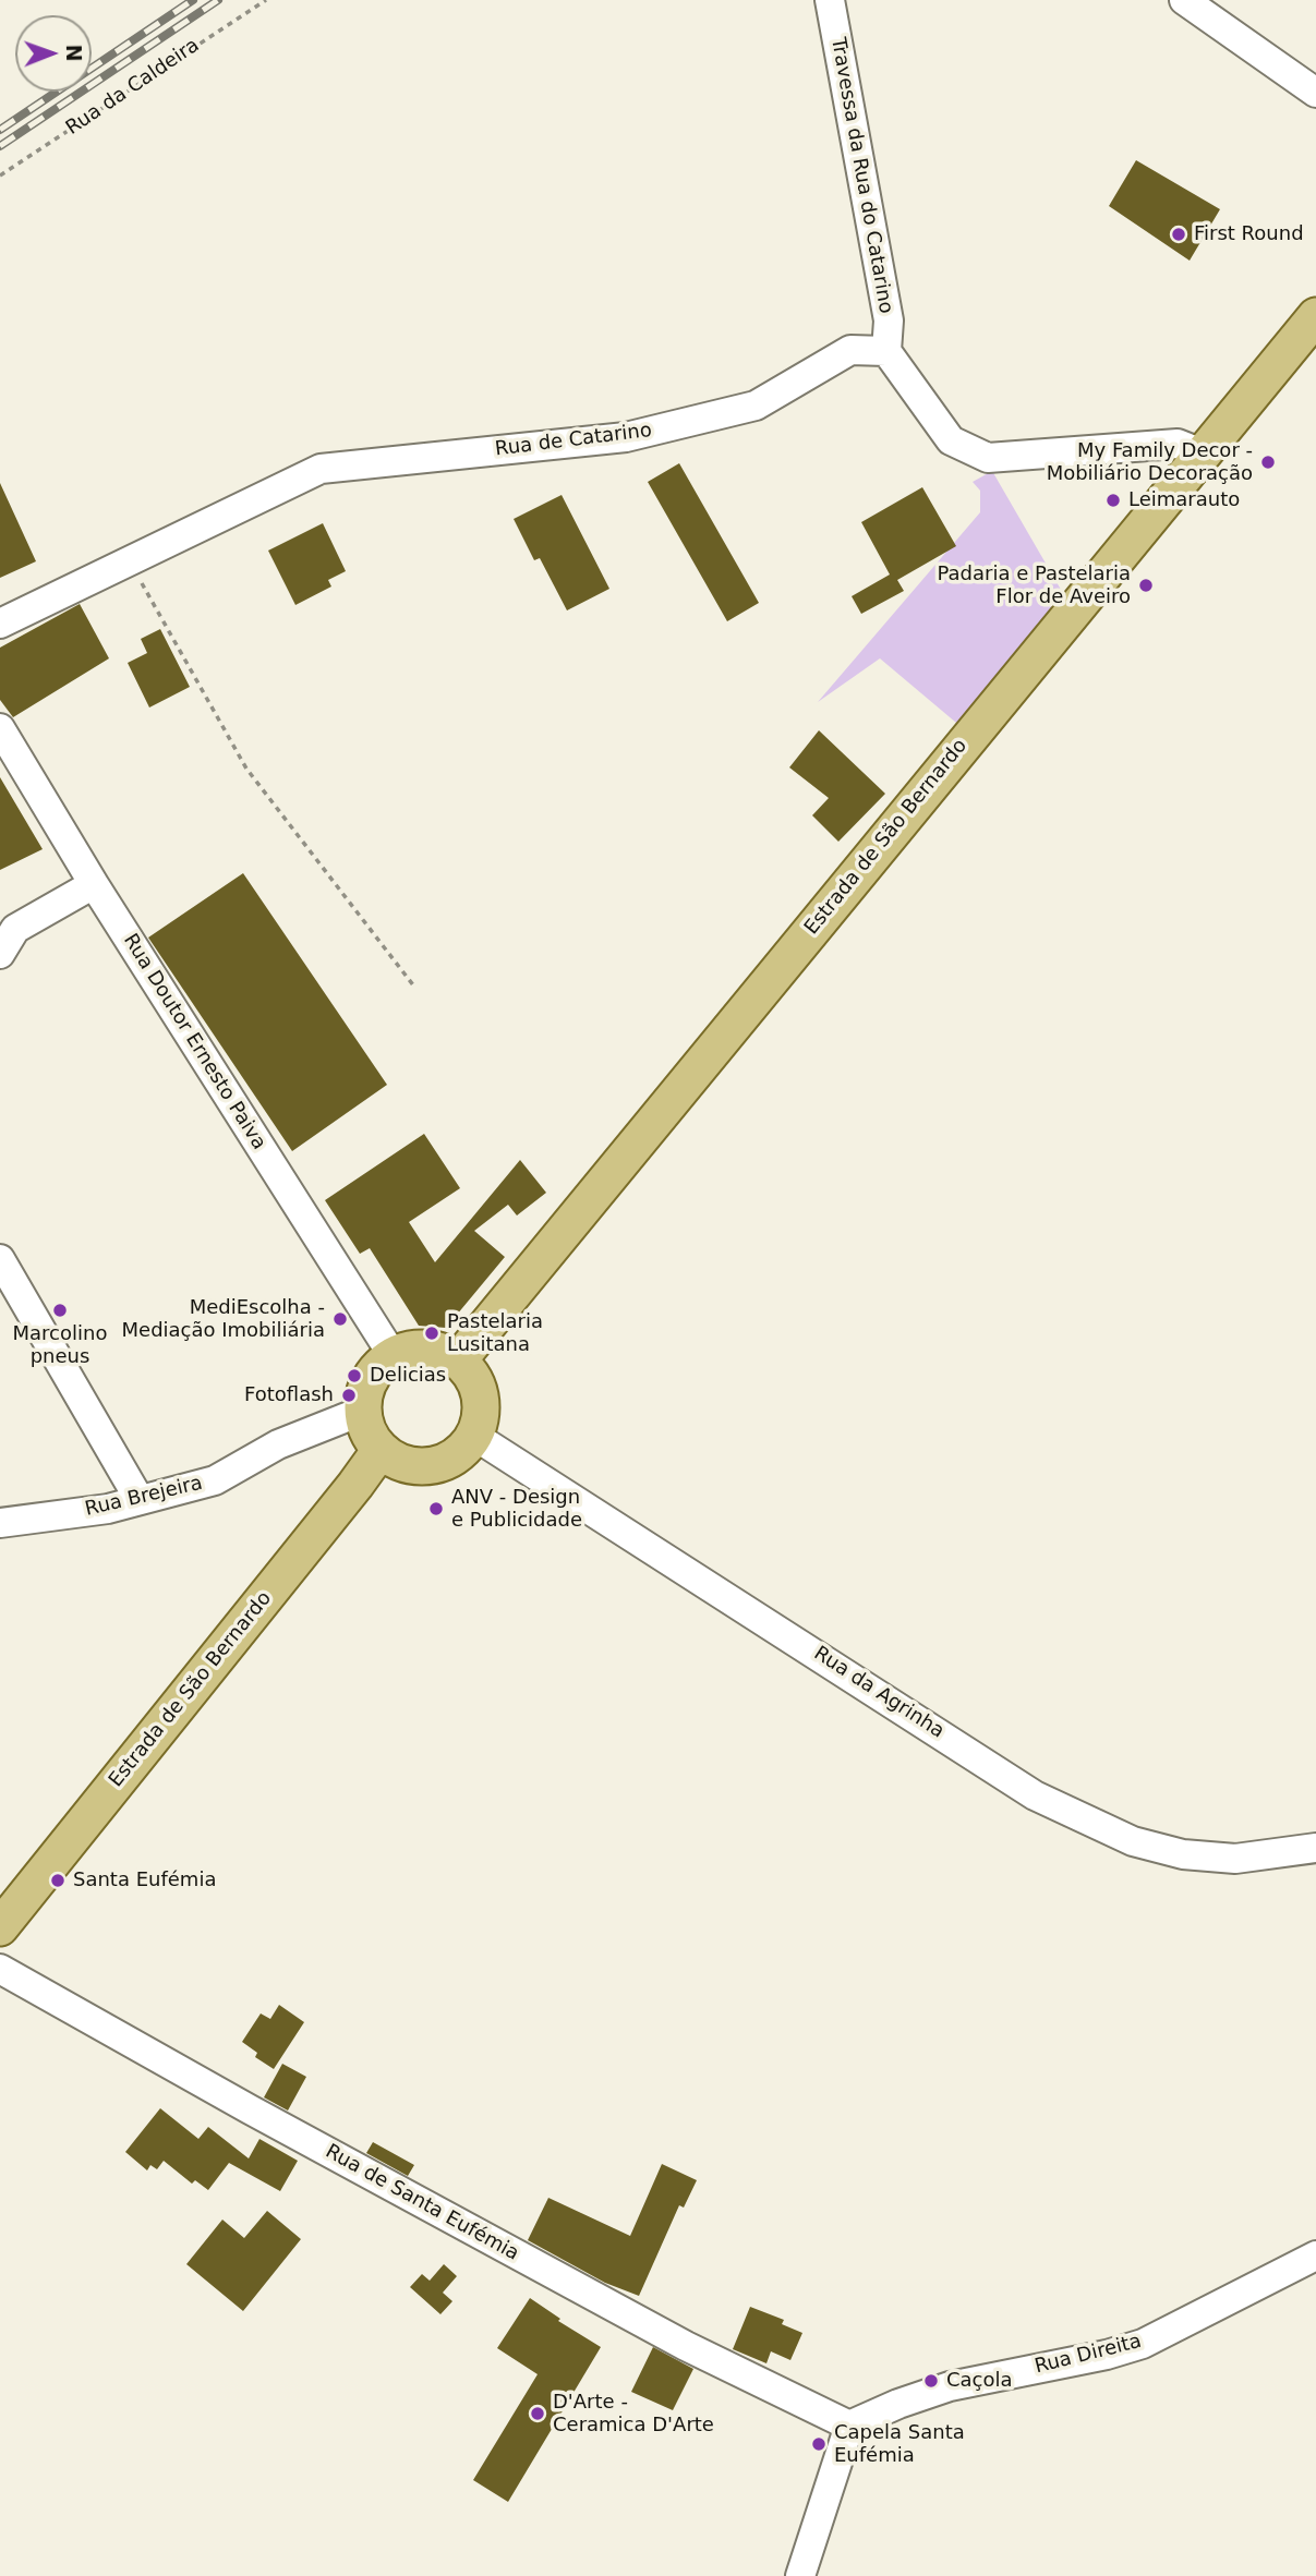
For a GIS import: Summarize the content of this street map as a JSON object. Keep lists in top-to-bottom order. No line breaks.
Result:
{"streets":{"main road":["Estrada de São Bernardo"],"street":["Travessa da Rua do Catarino","Rua de Catarino","Rua Doutor Ernesto Paiva","Rua Brejeira","Rua da Agrinha","Rua de Santa Eufémia","Rua Direita"],"path":["Rua da Caldeira"]},"crossings":[["Travessa da Rua do Catarino","Rua de Catarino"],["Estrada de São Bernardo","Rua Doutor Ernesto Paiva"],["Estrada de São Bernardo","Rua Brejeira"],["Estrada de São Bernardo","Rua da Agrinha"],["Rua Doutor Ernesto Paiva","Rua Brejeira"],["Rua Doutor Ernesto Paiva","Rua da Agrinha"],["Rua Brejeira","Rua da Agrinha"],["Rua de Santa Eufémia","Rua Direita"]],"places":["First Round","My Family Decor - Mobiliário Decoração","Leimarauto","Padaria e Pastelaria Flor de Aveiro","Marcolino pneus","MediEscolha - Mediação Imobiliária","Pastelaria Lusitana","Delicias","Fotoflash","ANV - Design e Publicidade","Santa Eufémia","Caçola","D'Arte - Ceramica D'Arte","Capela Santa Eufémia"],"north":"right"}
